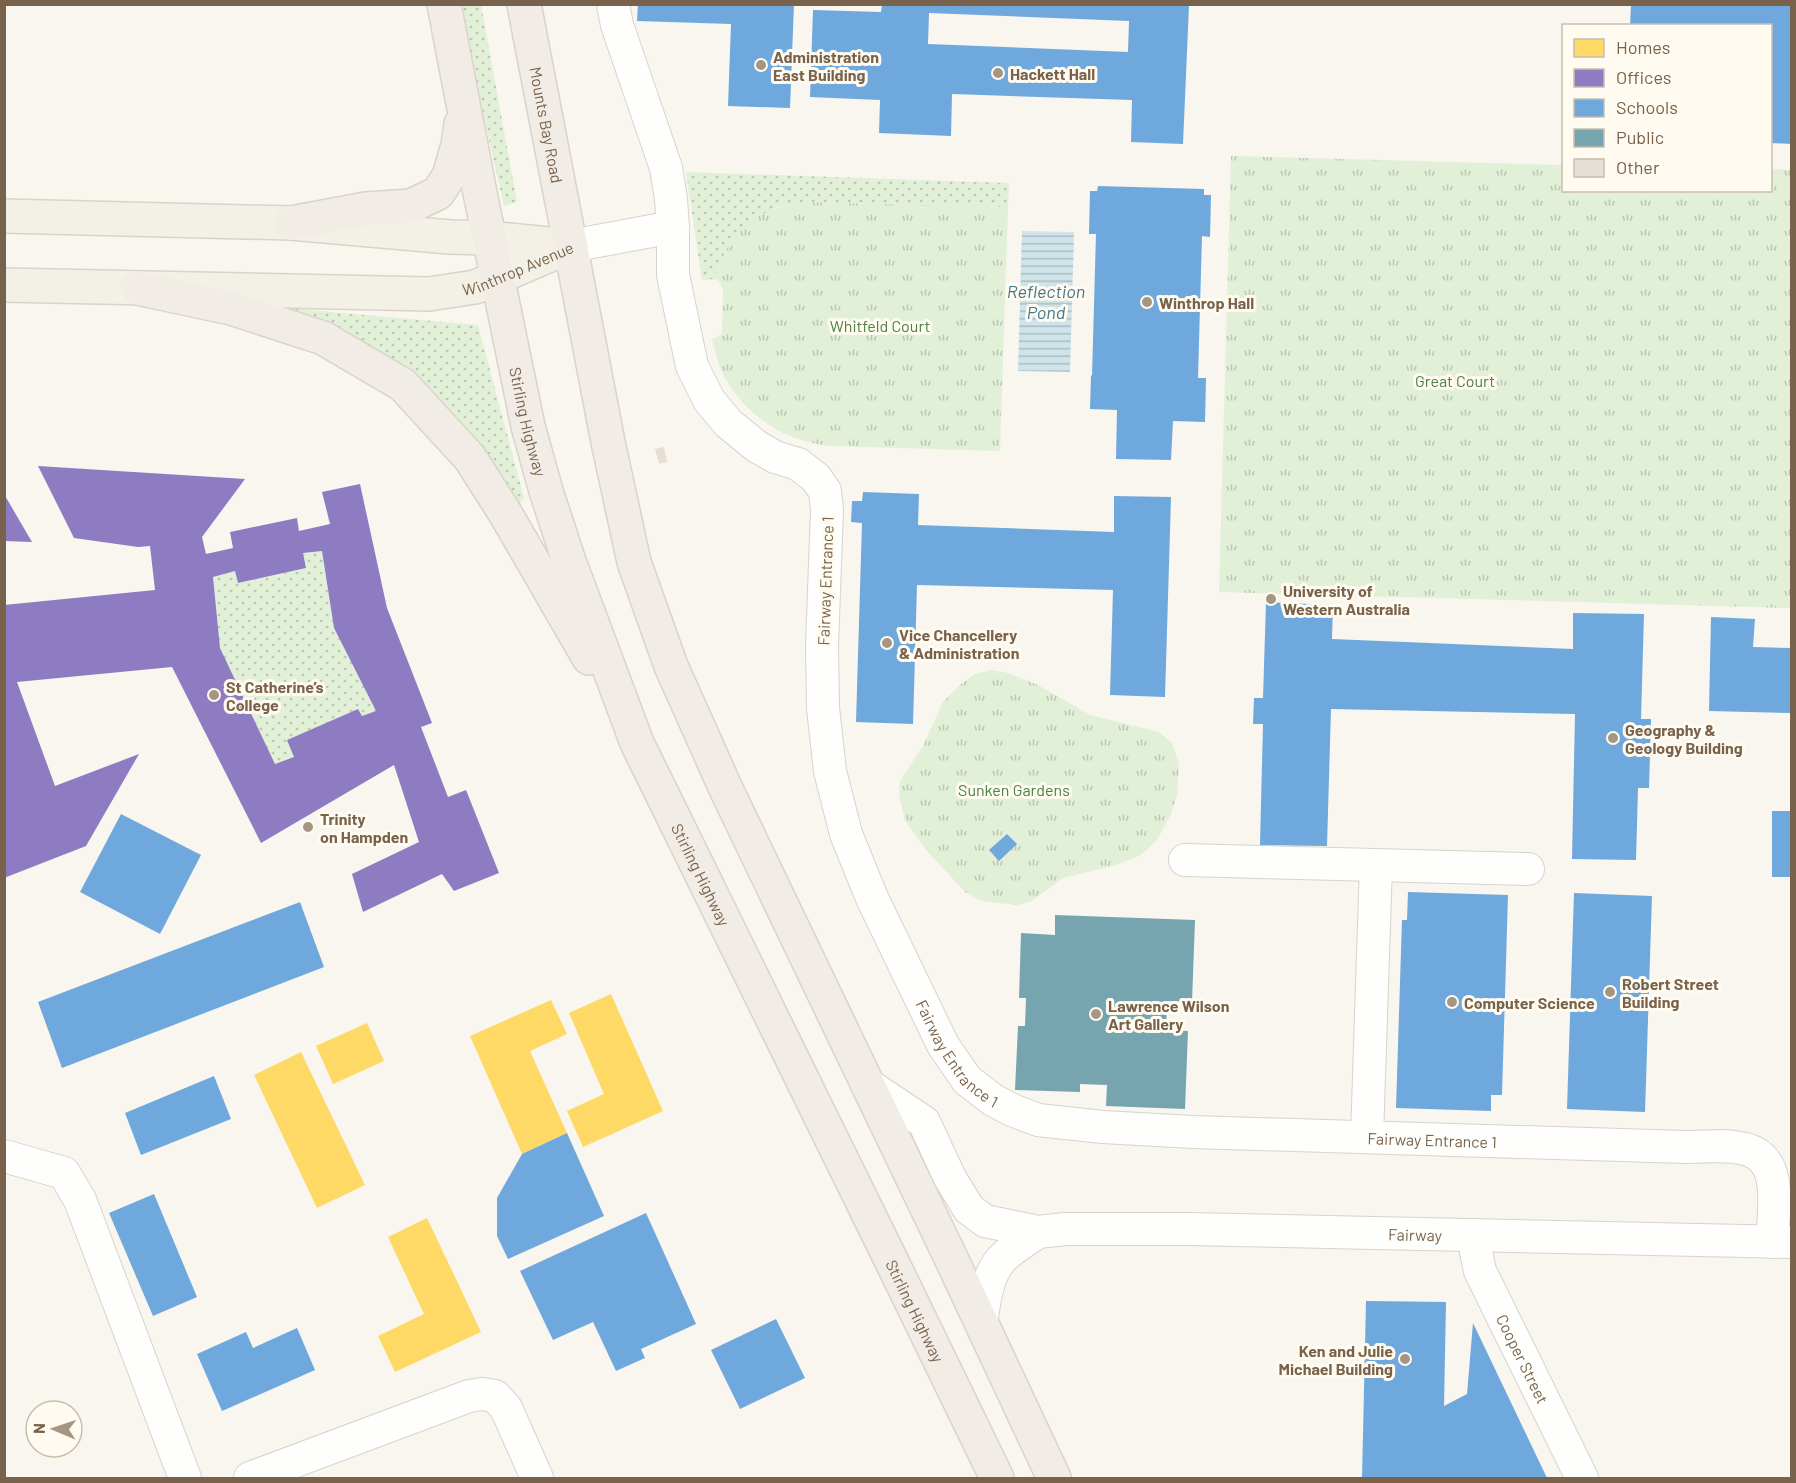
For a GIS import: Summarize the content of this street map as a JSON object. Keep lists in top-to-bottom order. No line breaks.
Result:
{"streets":{"highway":["Mounts Bay Road","Stirling Highway"],"main road":["Winthrop Avenue"],"street":["Fairway Entrance 1","Fairway","Cooper Street"]},"crossings":[["Mounts Bay Road","Winthrop Avenue"],["Winthrop Avenue","Stirling Highway"],["Fairway Entrance 1","Fairway"],["Fairway","Cooper Street"]],"water":["Reflection Pond"],"parks":["Whitfeld Court","Great Court","Sunken Gardens"],"places":["Administration East Building","Hackett Hall","Winthrop Hall","University of Western Australia","Vice Chancellery & Administration","St Catherine’s College","Geography & Geology Building","Trinity on Hampden","Robert Street Building","Computer Science","Lawrence Wilson Art Gallery","Ken and Julie Michael Building"],"legend":["Homes","Offices","Schools","Public","Other"],"north":"left"}
